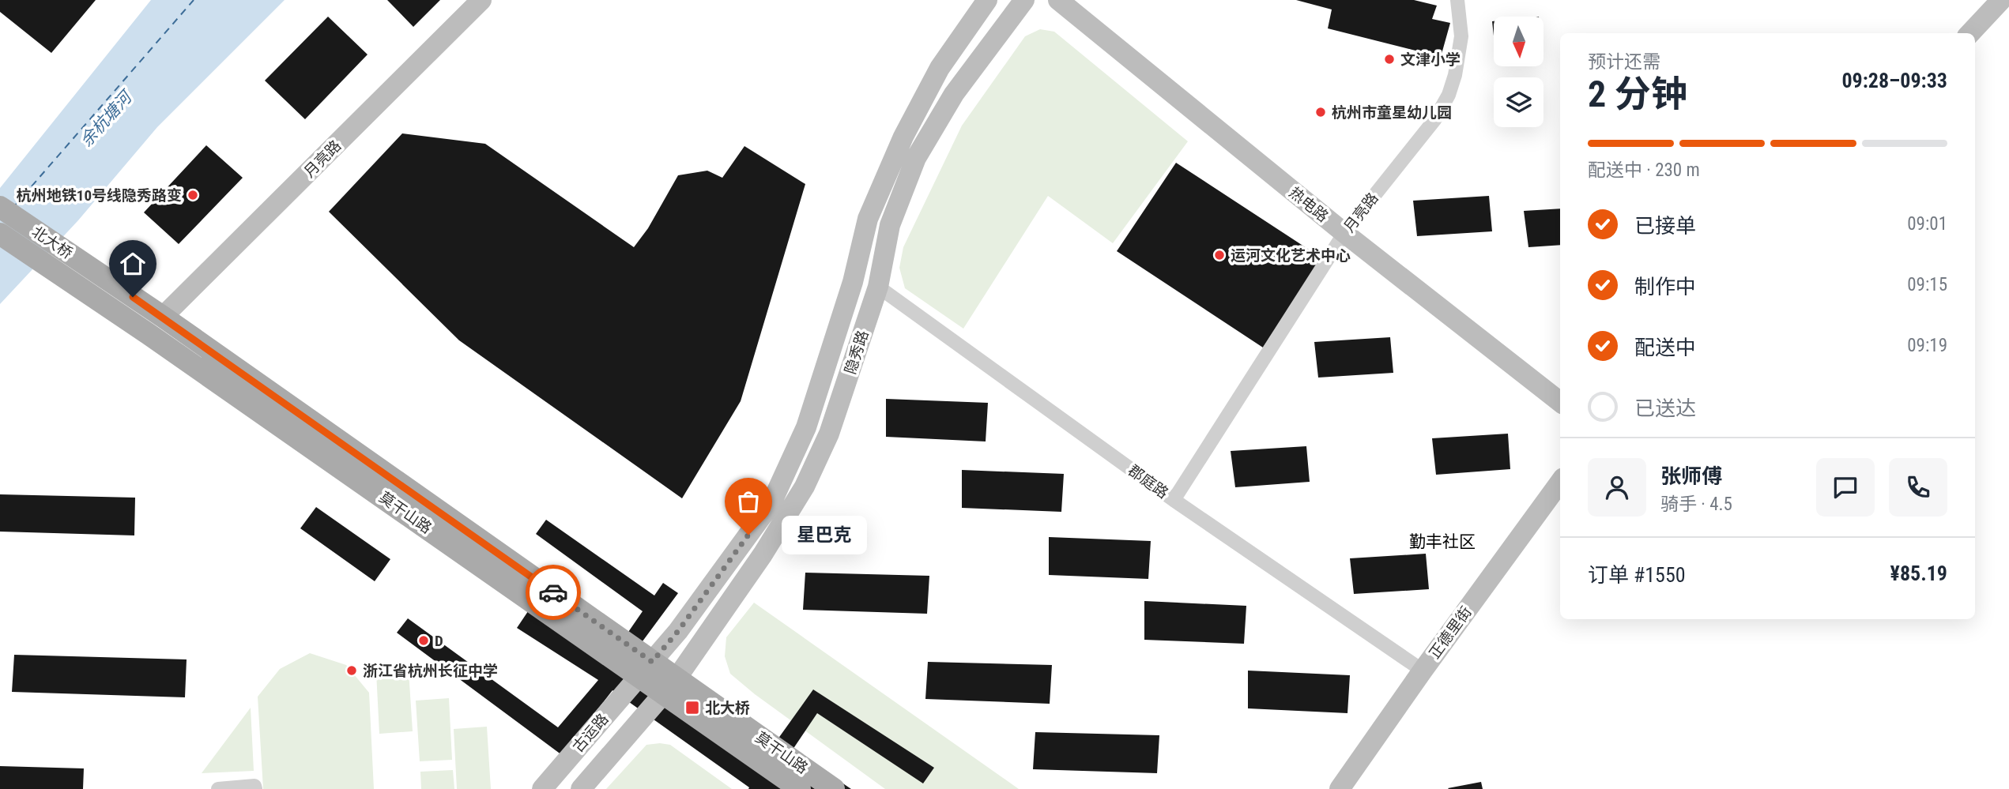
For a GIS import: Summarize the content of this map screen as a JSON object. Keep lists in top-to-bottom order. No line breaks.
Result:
{"streets":{"main road":["月亮路","热电路","北大桥","隐秀路","莫干山路","正德里街","古运路"],"street":["郡庭路"]},"crossings":[["月亮路","热电路"],["月亮路","郡庭路"],["月亮路","莫干山路"],["北大桥","莫干山路"],["隐秀路","郡庭路"],["隐秀路","莫干山路"],["隐秀路","古运路"],["郡庭路","正德里街"],["莫干山路","古运路"]],"districts":["勤丰社区"],"water":["余杭塘河"],"places":{"other":["文津小学","杭州市童星幼儿园","杭州地铁10号线隐秀路变","运河文化艺术中心","星巴克","D","浙江省杭州长征中学"],"transit":["北大桥"]},"north":"bottom","page":{"heading":["2 分钟","预计还需","09:28–09:33"],"panel":["张师傅","骑手 · 4.5","订单 #1550","¥85.19"],"bar":"配送中 · 230 m","list":[["已接单","09:01"],["制作中","09:15"],["配送中","09:19"],"已送达"],"bubble":"星巴克"}}
